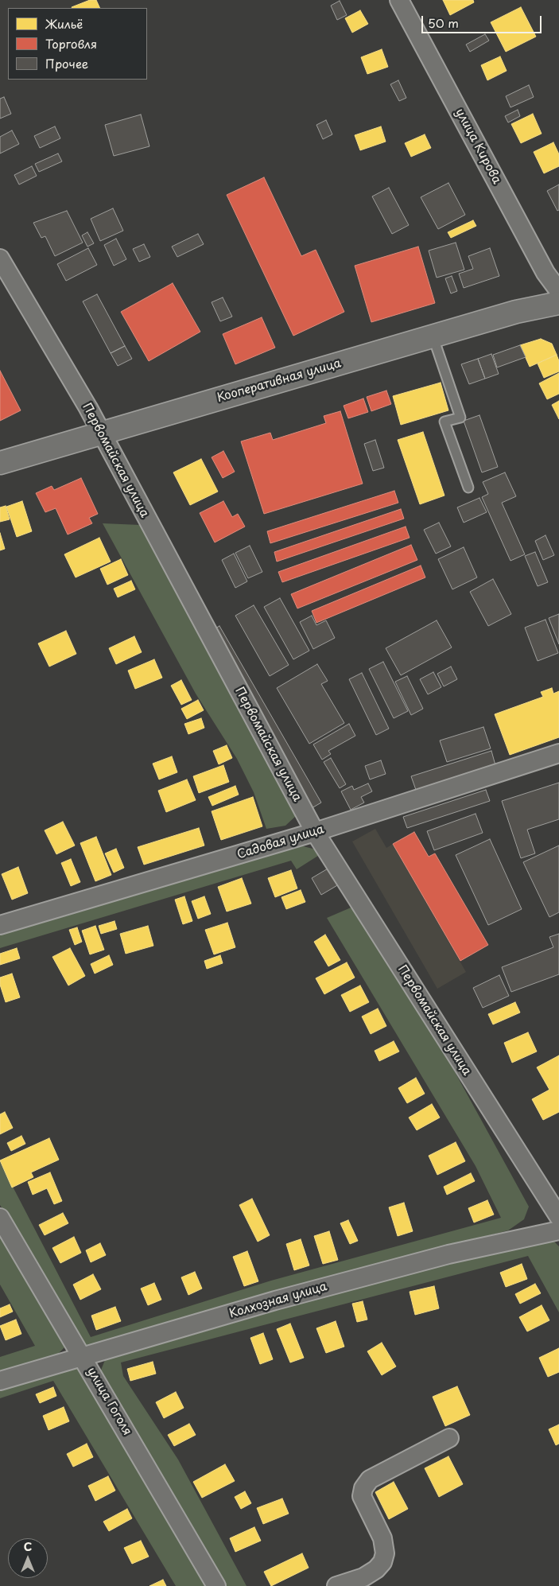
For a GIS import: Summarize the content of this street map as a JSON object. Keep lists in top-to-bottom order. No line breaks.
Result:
{"streets":{"street":["улица Кирова","Кооперативная улица","Первомайская улица","Садовая улица","Колхозная улица","улица Гоголя"]},"crossings":[["Кооперативная улица","Первомайская улица"],["Первомайская улица","Садовая улица"],["Колхозная улица","улица Гоголя"]],"legend":["Жильё","Торговля","Прочее"],"scale_bar":"50 m","north":"top"}
